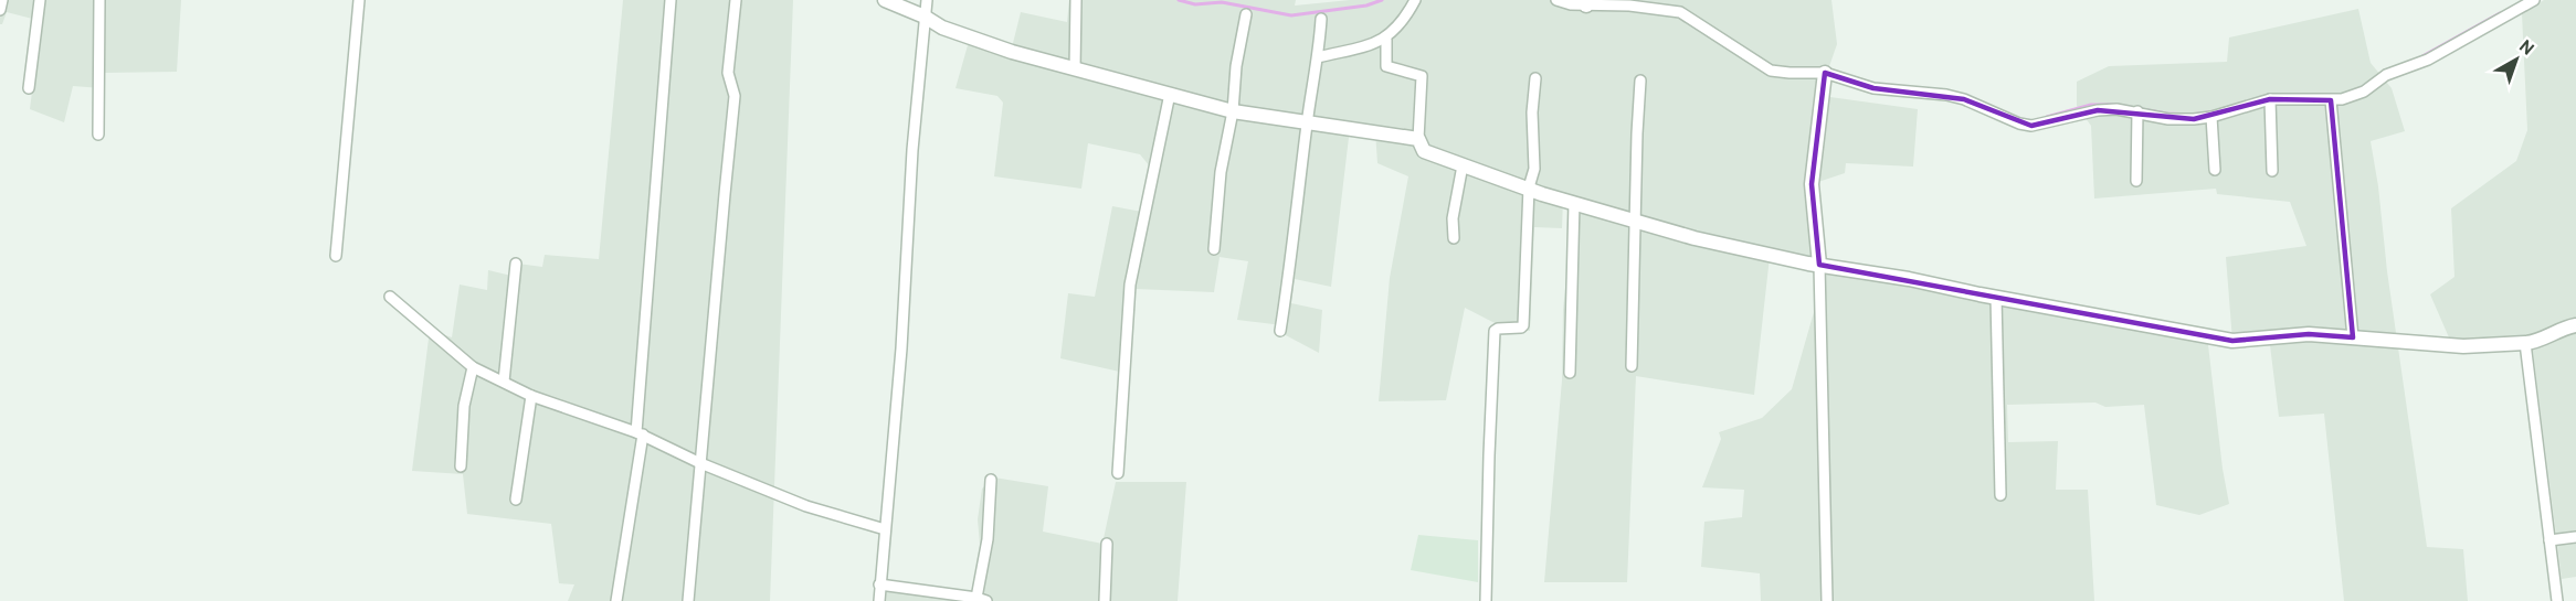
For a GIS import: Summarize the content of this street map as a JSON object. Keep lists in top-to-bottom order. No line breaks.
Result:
{"north":"top right"}
